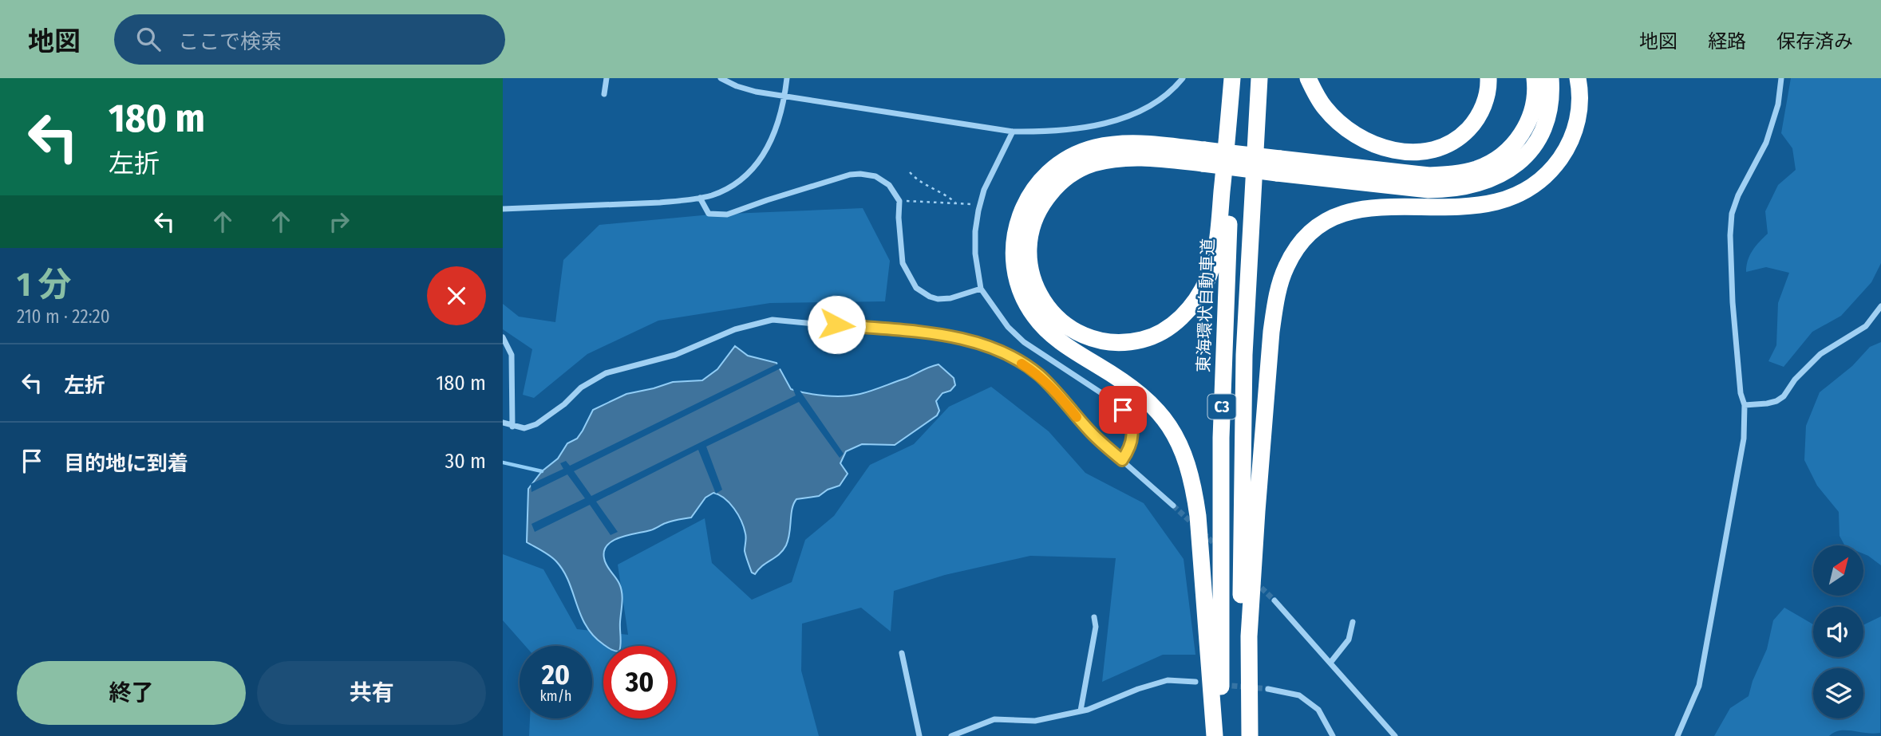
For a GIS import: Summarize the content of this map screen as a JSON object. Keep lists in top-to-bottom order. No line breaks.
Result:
{"streets":{"highway":["東海環状自動車道","C3"]},"north":"top right","page":{"header":"地図","search":"ここで検索","nav":["地図","経路","保存済み"],"turn":["180 m","左折"],"heading":["1 分","210 m · 22:20"],"list":[{"name":"左折","value":"180 m"},{"name":"目的地に到着","value":"30 m"}],"speed":"20 km/h","limit":"30","buttons":["終了","共有"]}}
